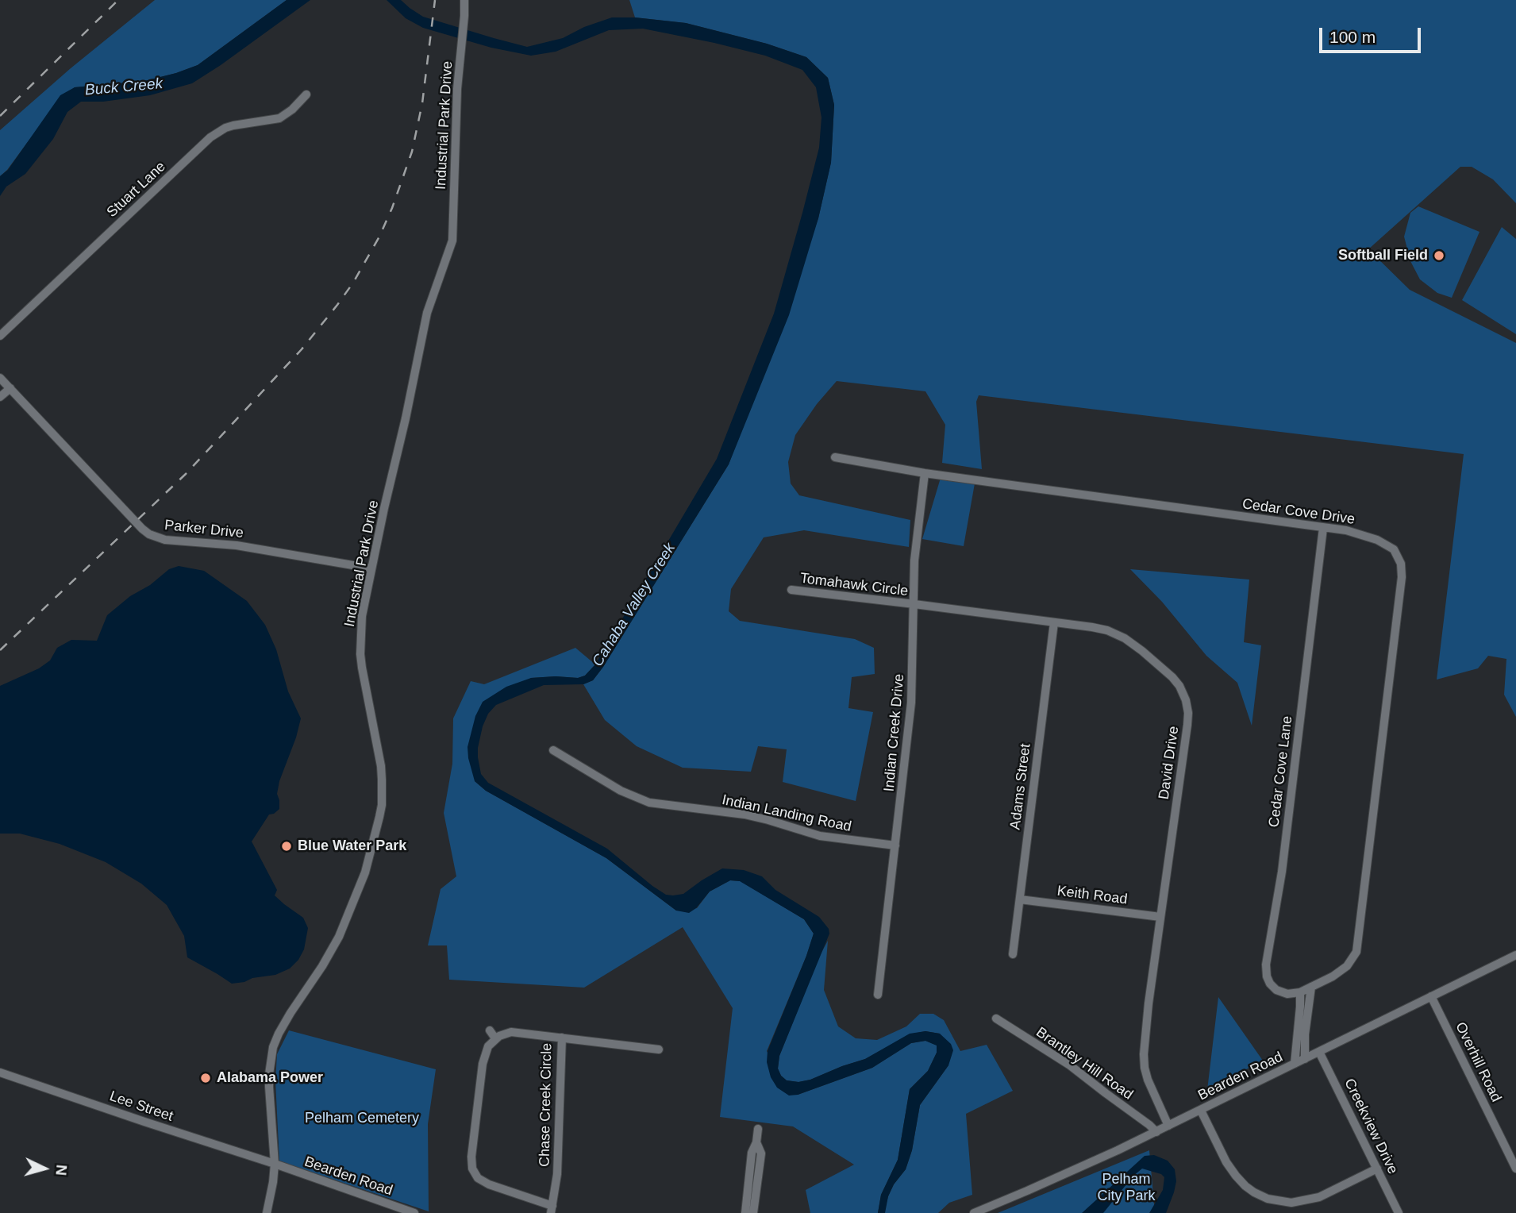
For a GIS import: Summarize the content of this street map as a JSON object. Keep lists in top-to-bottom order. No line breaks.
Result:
{"streets":{"street":["Industrial Park Drive","Stuart Lane","Cedar Cove Drive","Parker Drive","Tomahawk Circle","Indian Creek Drive","David Drive","Cedar Cove Lane","Adams Street","Indian Landing Road","Keith Road","Overhill Road","Brantley Hill Road","Bearden Road","Chase Creek Circle","Lee Street","Creekview Drive"]},"crossings":[["Industrial Park Drive","Parker Drive"],["Industrial Park Drive","Bearden Road"],["Industrial Park Drive","Lee Street"],["Cedar Cove Drive","Indian Creek Drive"],["Cedar Cove Drive","Cedar Cove Lane"],["Tomahawk Circle","Indian Creek Drive"],["Tomahawk Circle","David Drive"],["Indian Creek Drive","David Drive"],["Indian Creek Drive","Indian Landing Road"],["David Drive","Adams Street"],["David Drive","Keith Road"],["David Drive","Bearden Road"],["Adams Street","Keith Road"],["Overhill Road","Bearden Road"],["Brantley Hill Road","Bearden Road"],["Bearden Road","Lee Street"],["Bearden Road","Creekview Drive"]],"water":["Buck Creek","Cahaba Valley Creek"],"parks":["Pelham Cemetery","Pelham City Park"],"places":["Softball Field","Blue Water Park","Alabama Power"],"scale_bar":"100 m","north":"right"}
